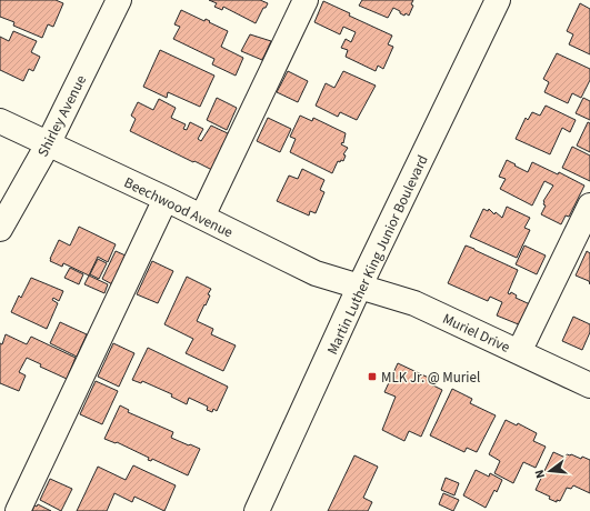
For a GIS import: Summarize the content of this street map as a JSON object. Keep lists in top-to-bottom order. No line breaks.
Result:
{"streets":{"street":["Shirley Avenue","Beechwood Avenue","Martin Luther King Junior Boulevard","Muriel Drive"]},"crossings":[["Shirley Avenue","Beechwood Avenue"],["Beechwood Avenue","Martin Luther King Junior Boulevard"],["Beechwood Avenue","Muriel Drive"],["Martin Luther King Junior Boulevard","Muriel Drive"]],"places":{"transit":["MLK Jr. @ Muriel"]},"north":"left"}
